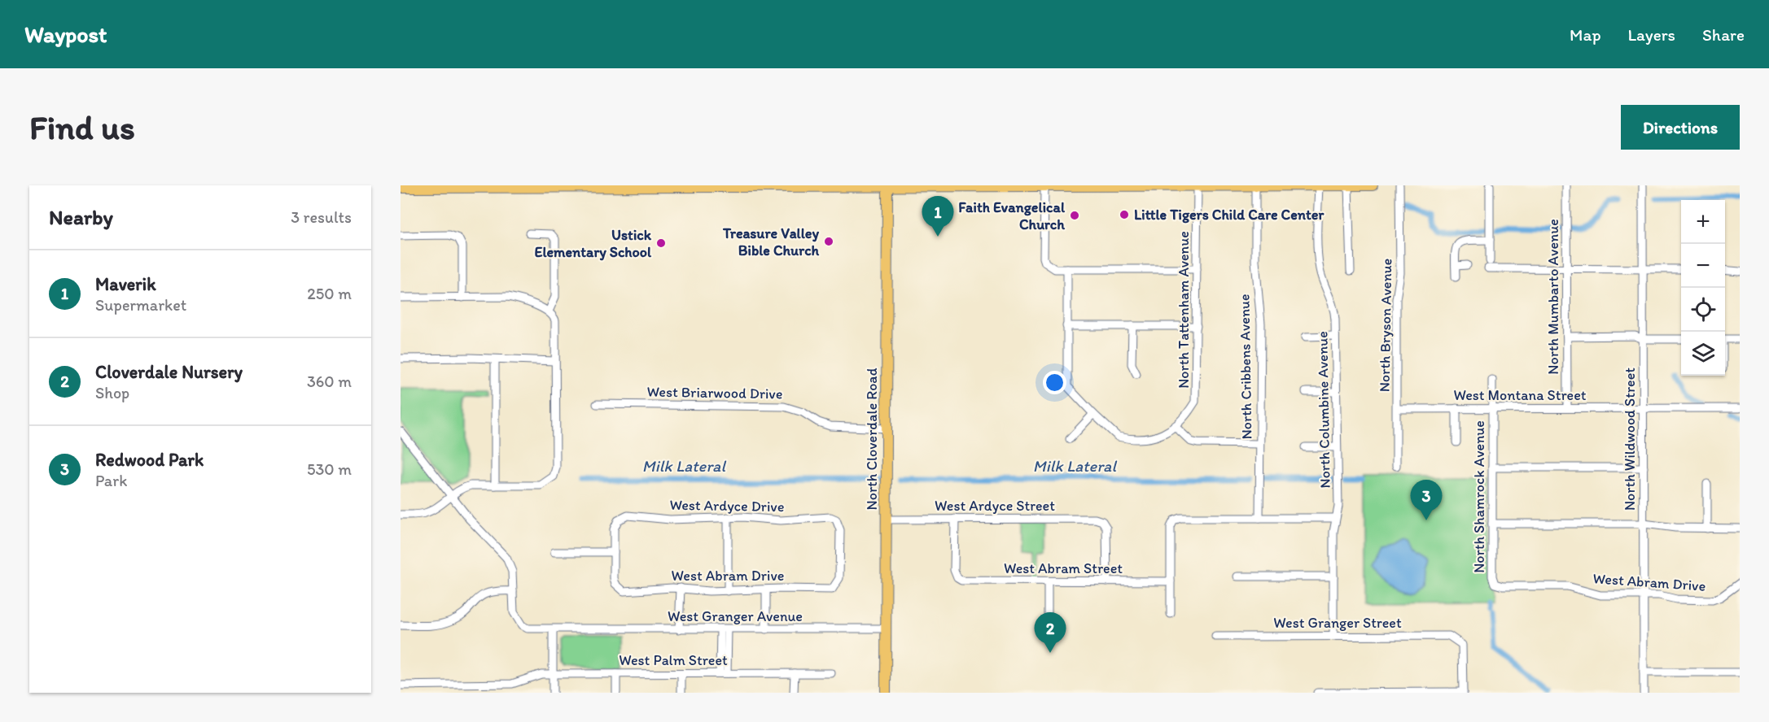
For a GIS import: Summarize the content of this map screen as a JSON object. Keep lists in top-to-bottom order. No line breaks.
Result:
{"streets":{"main road":["North Cloverdale Road"],"street":["North Mumbarto Avenue","North Tattenham Avenue","North Bryson Avenue","North Cribbens Avenue","West Briarwood Drive","West Montana Street","North Columbine Avenue","North Wildwood Street","North Shamrock Avenue","West Ardyce Drive","West Ardyce Street","West Abram Street","West Abram Drive","West Granger Avenue","West Granger Street","West Palm Street"]},"crossings":[["North Mumbarto Avenue","West Montana Street"],["North Bryson Avenue","West Montana Street"],["West Briarwood Drive","North Cloverdale Road"],["West Montana Street","North Wildwood Street"],["West Montana Street","North Shamrock Avenue"],["North Columbine Avenue","West Granger Street"],["North Cloverdale Road","West Ardyce Street"],["North Cloverdale Road","West Granger Avenue"],["North Wildwood Street","West Abram Drive"],["North Shamrock Avenue","West Abram Drive"],["West Ardyce Drive","West Abram Drive"],["West Ardyce Street","West Abram Street"]],"water":["Milk Lateral"],"places":["Little Tigers Child Care Center","Faith Evangelical Church","Treasure Valley Bible Church","Ustick Elementary School"],"page":{"header":"Waypost","nav":["Map","Layers","Share"],"buttons":"Directions","title":"Find us","heading":["Nearby","3 results"],"pins":["1","3","2"],"map_buttons":["+","−"],"list":[{"mark":"1","name":"Maverik","note":"Supermarket","value":"250 m"},{"mark":"2","name":"Cloverdale Nursery","note":"Shop","value":"360 m"},{"mark":"3","name":"Redwood Park","note":"Park","value":"530 m"}]}}
